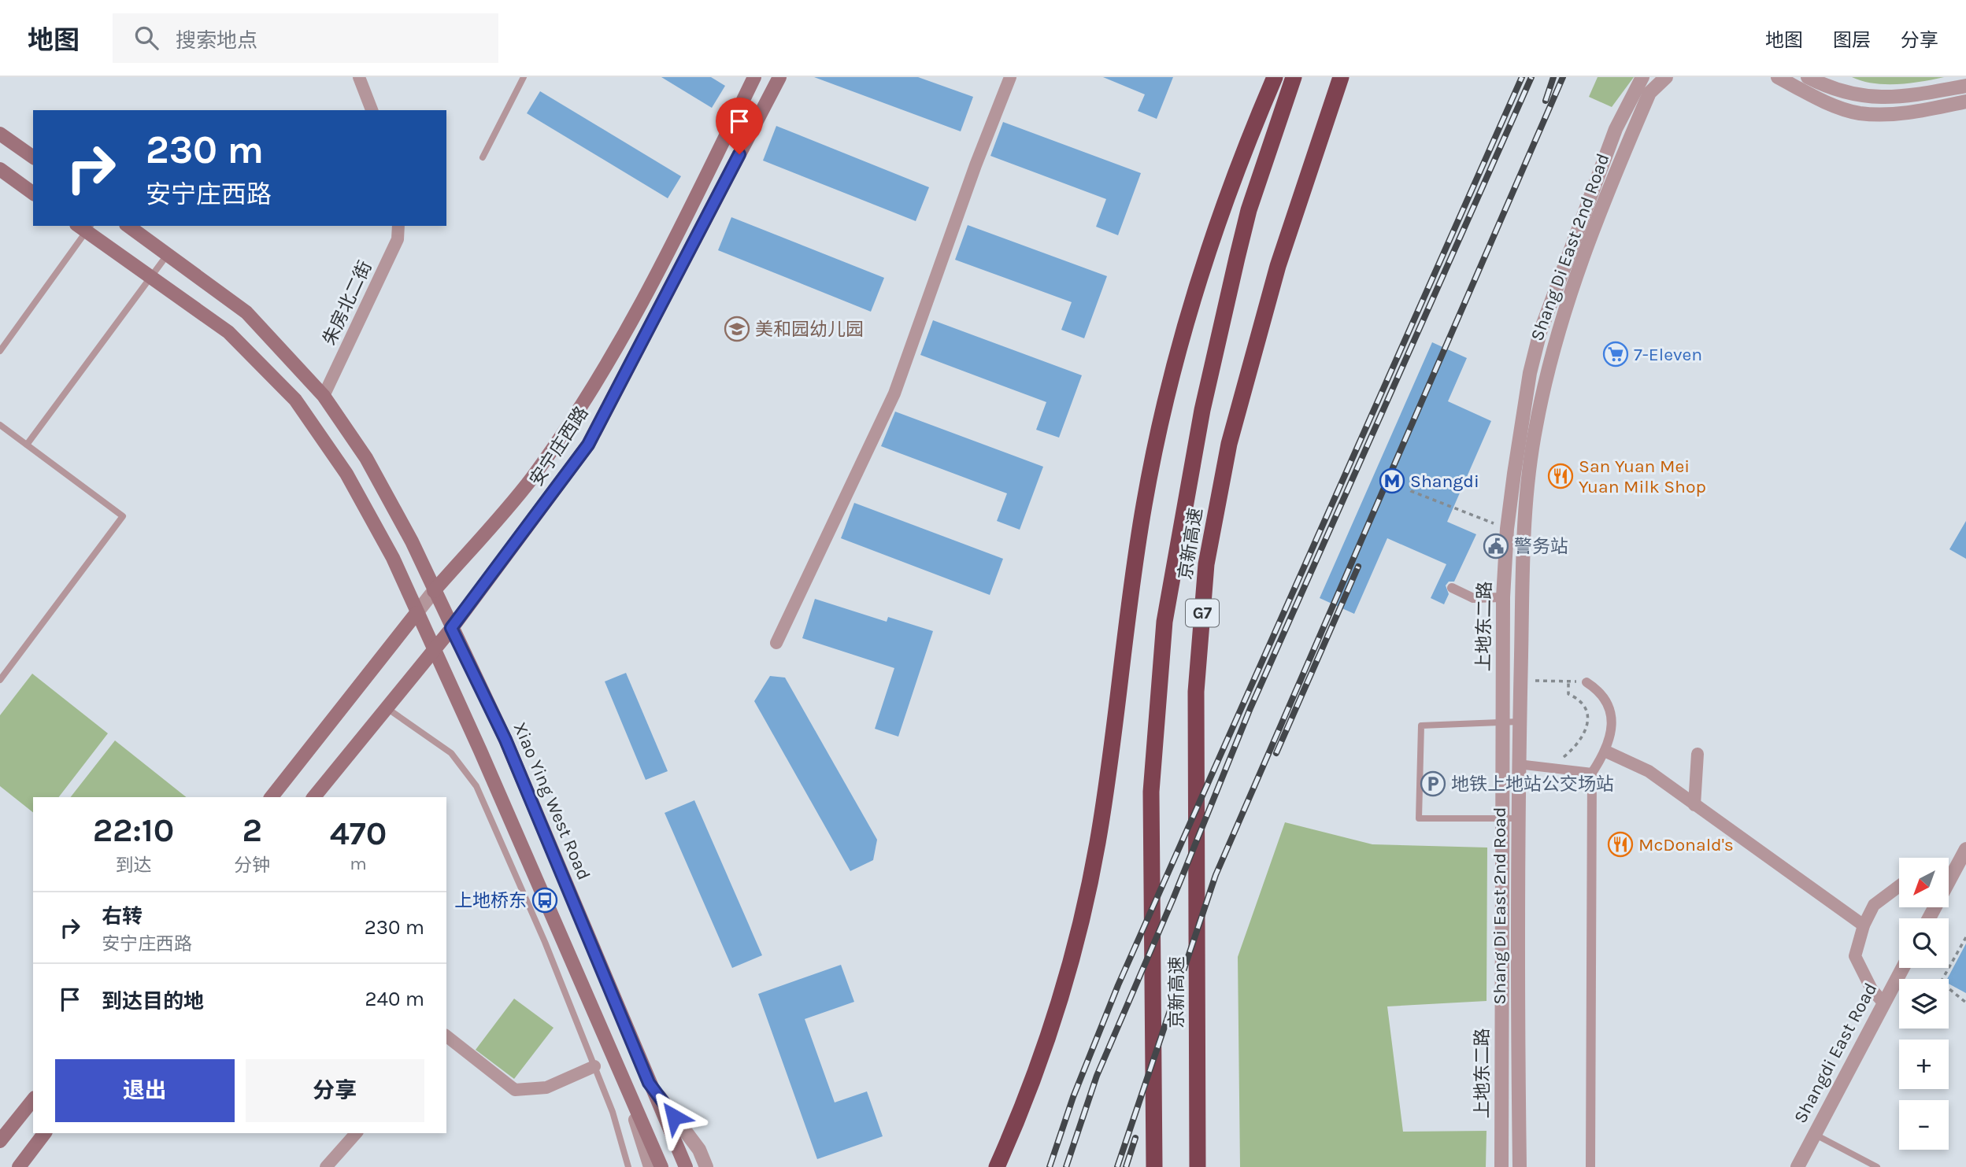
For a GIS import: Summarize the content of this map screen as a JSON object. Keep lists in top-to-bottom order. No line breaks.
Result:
{"streets":{"highway":["京新高速","G7"],"main road":["安宁庄西路","Xiao Ying West Road"],"street":["Shang Di East 2nd Road","朱房北二街","上地东二路","Shangdi East Road"]},"crossings":[["朱房北二街","Xiao Ying West Road"],["安宁庄西路","Xiao Ying West Road"]],"places":{"school or university":["美和园幼儿园"],"supermarket":["7-Eleven"],"restaurant":["San Yuan Mei Yuan Milk Shop","McDonald's"],"metro station":["Shangdi"],"public building":["警务站"],"parking":["地铁上地站公交场站"],"bus stop":["上地桥东"]},"north":"bottom left","page":{"header":"地图","search":"搜索地点","nav":["地图","图层","分享"],"turn":["230 m","安宁庄西路"],"eta":["22:10","到达","2","分钟","470","m"],"map_buttons":["+","−"],"list":[{"name":"右转","note":"安宁庄西路","value":"230 m"},{"name":"到达目的地","value":"240 m"}],"buttons":["退出","分享"]}}
